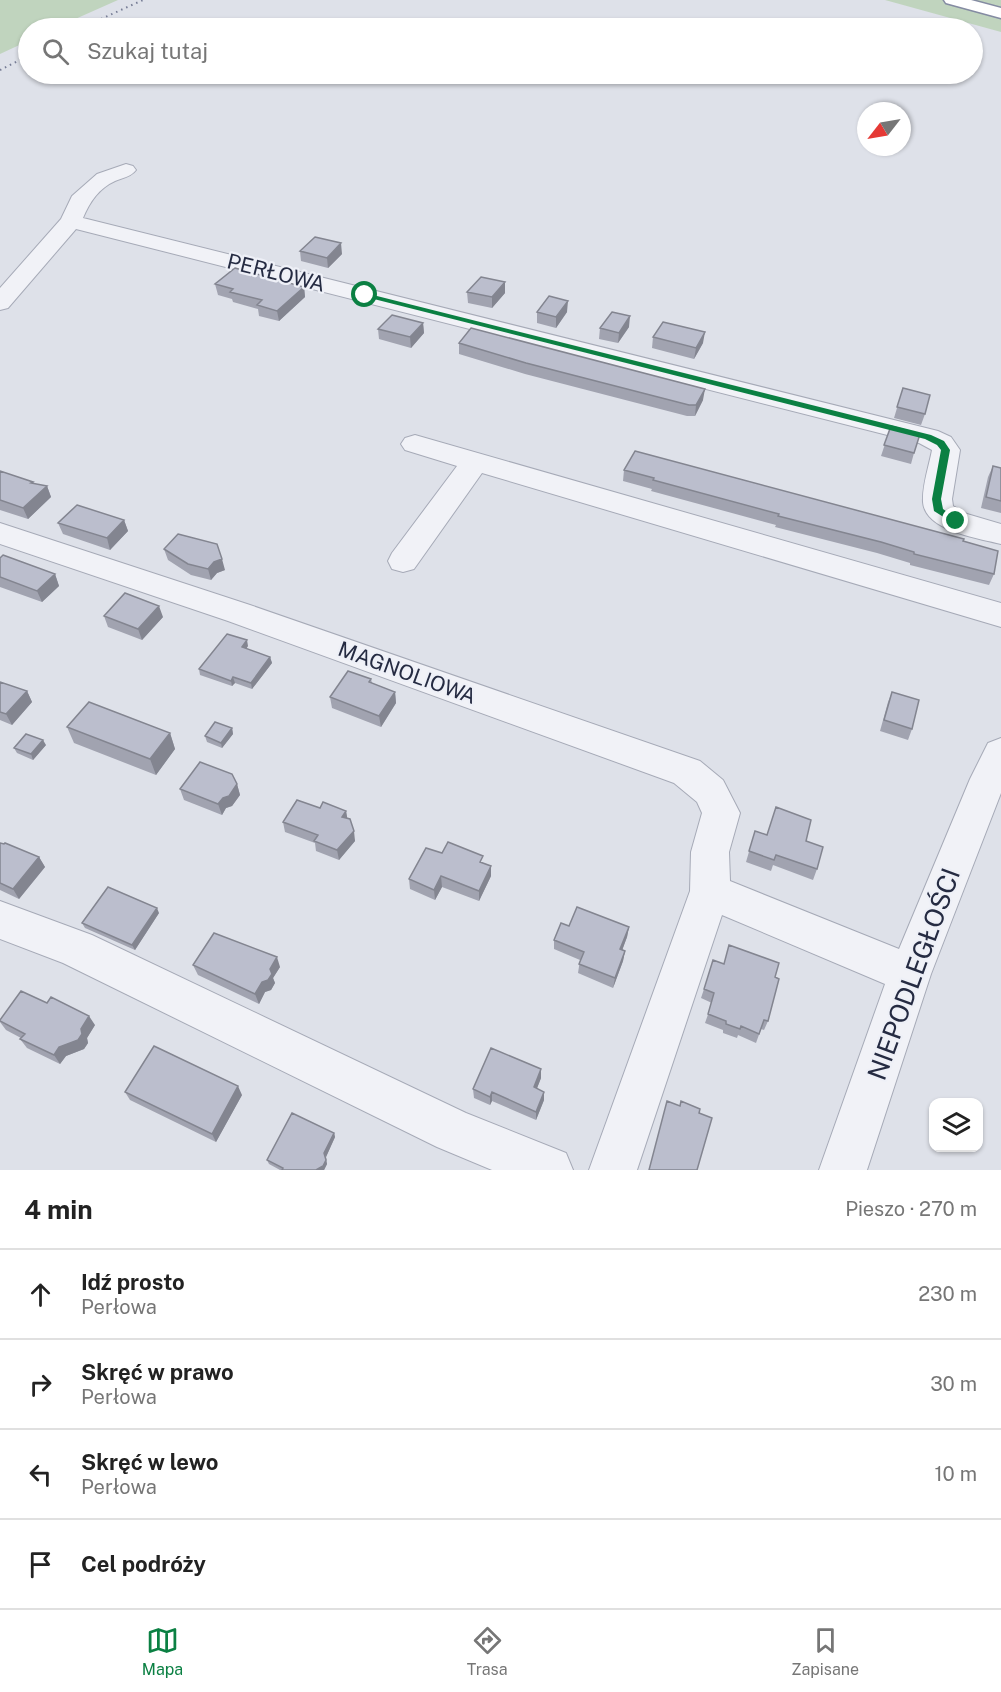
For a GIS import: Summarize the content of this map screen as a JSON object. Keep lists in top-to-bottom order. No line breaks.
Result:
{"streets":{"street":["PERŁOWA","MAGNOLIOWA","NIEPODLEGŁOŚCI"]},"north":"bottom left","page":{"search":"Szukaj tutaj","heading":["4 min","Pieszo · 270 m"],"list":[["Idź prosto","Perłowa","230 m"],["Skręć w prawo","Perłowa","30 m"],["Skręć w lewo","Perłowa","10 m"],"Cel podróży"],"nav":["Mapa","Trasa","Zapisane"]}}
